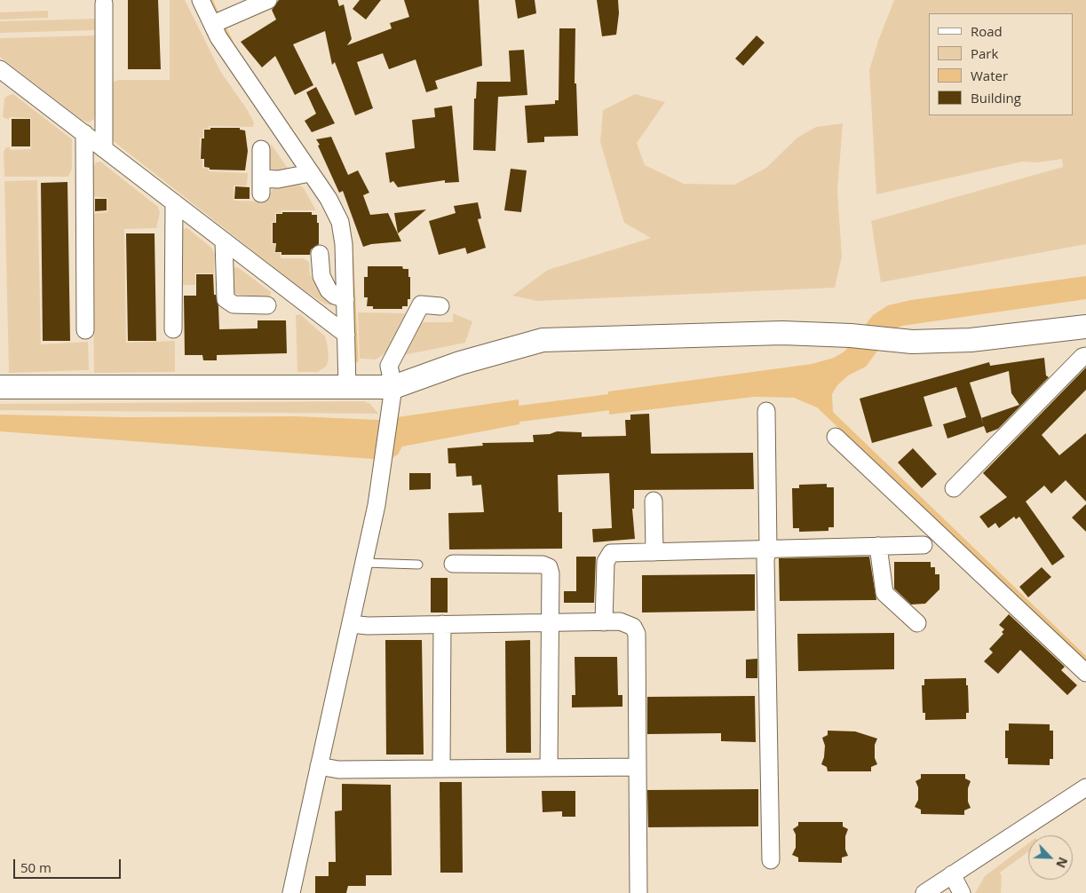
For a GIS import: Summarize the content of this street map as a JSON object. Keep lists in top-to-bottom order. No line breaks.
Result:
{"legend":["Road","Park","Water","Building"],"scale_bar":"50 m","north":"bottom right"}
